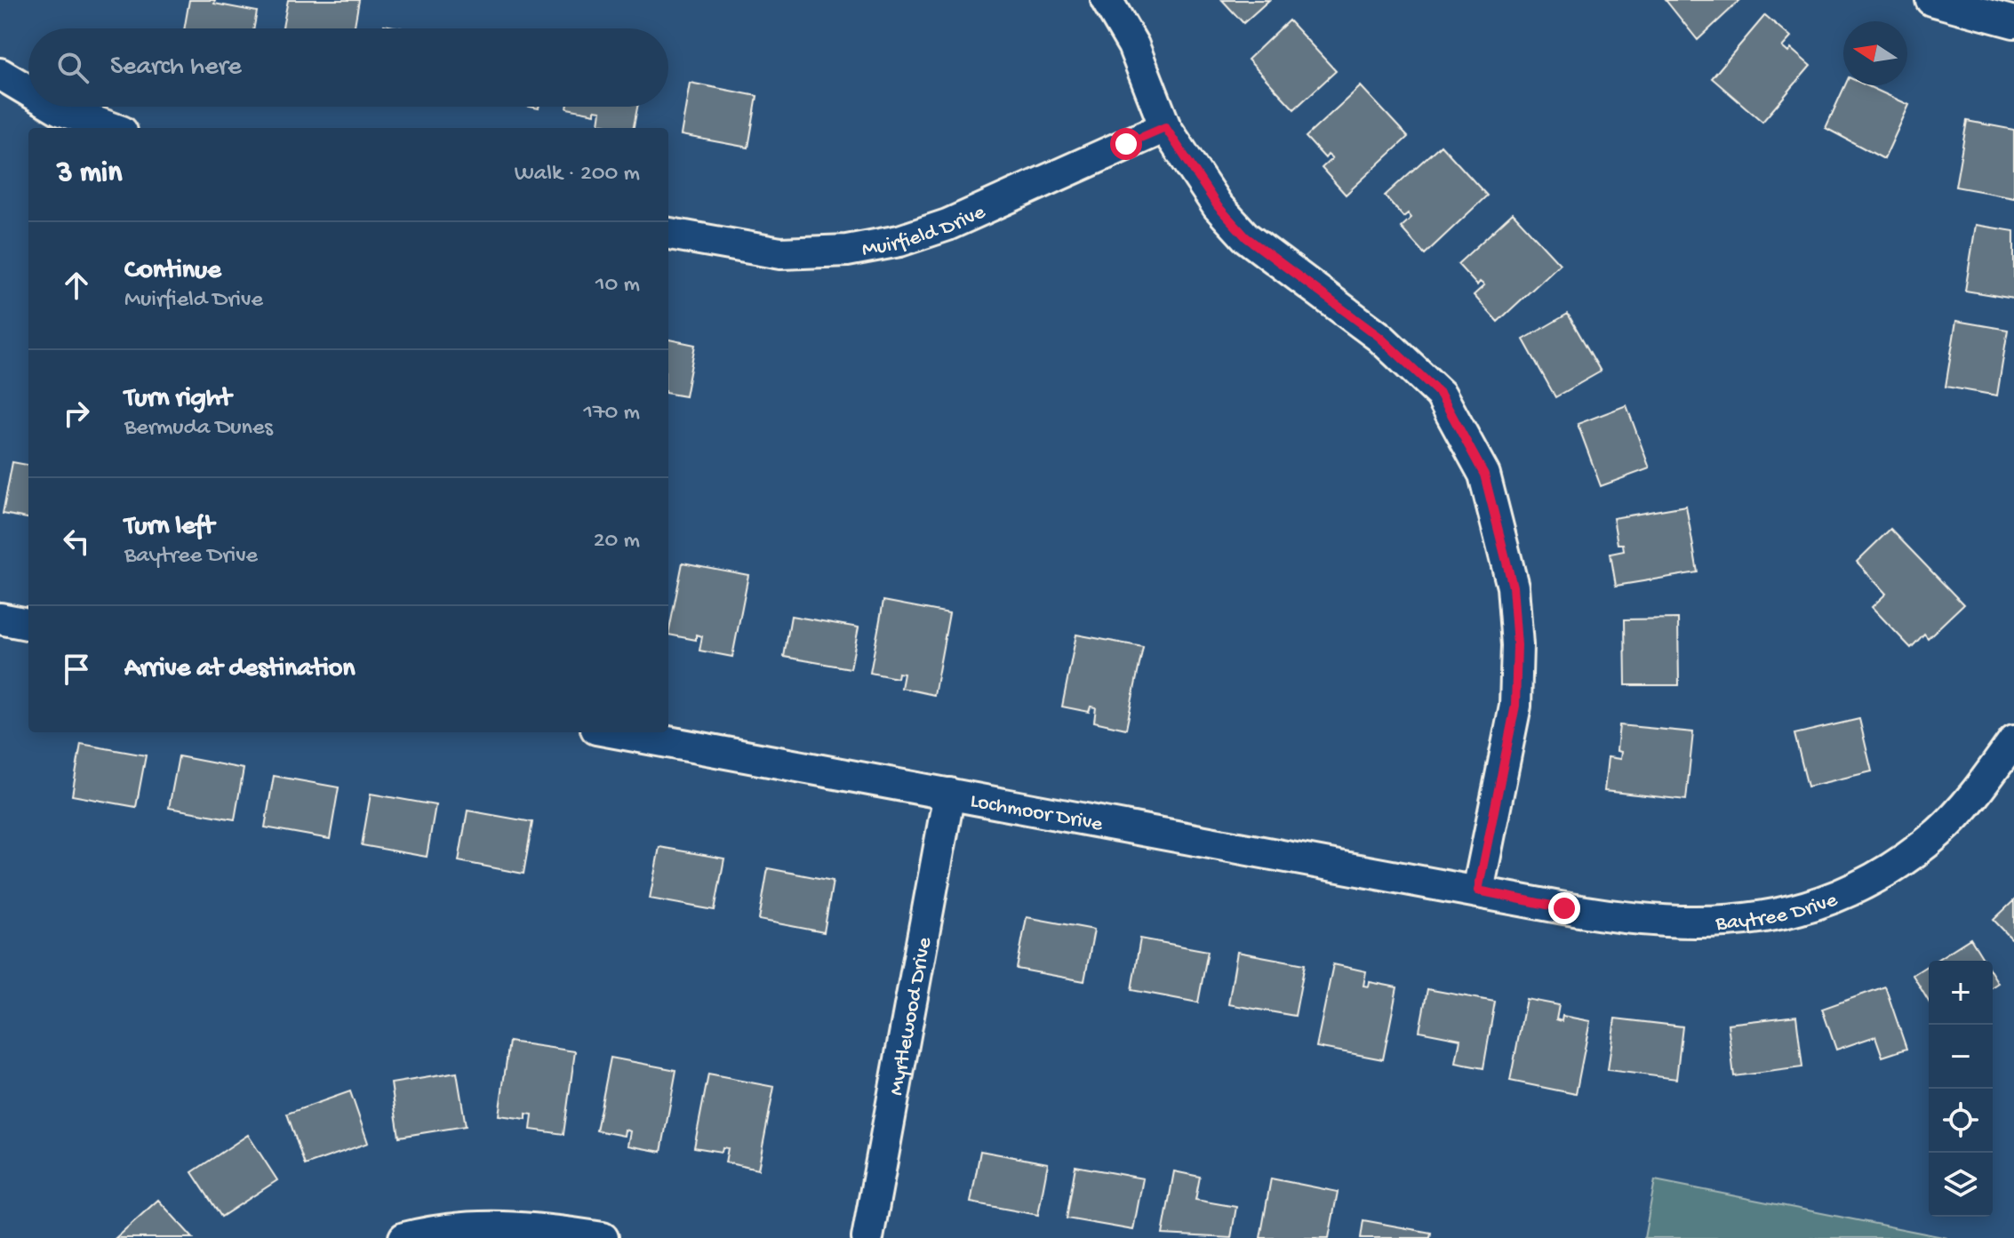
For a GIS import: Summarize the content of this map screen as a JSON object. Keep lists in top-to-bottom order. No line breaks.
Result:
{"streets":{"street":["Muirfield Drive","Lochmoor Drive","Baytree Drive","Myrtlewood Drive"]},"crossings":[["Lochmoor Drive","Baytree Drive"],["Lochmoor Drive","Myrtlewood Drive"]],"north":"left","page":{"search":"Search here","heading":["3 min","Walk · 200 m"],"list":[["Continue","Muirfield Drive","10 m"],["Turn right","Bermuda Dunes","170 m"],["Turn left","Baytree Drive","20 m"],"Arrive at destination"],"map_buttons":["+","−"]}}
